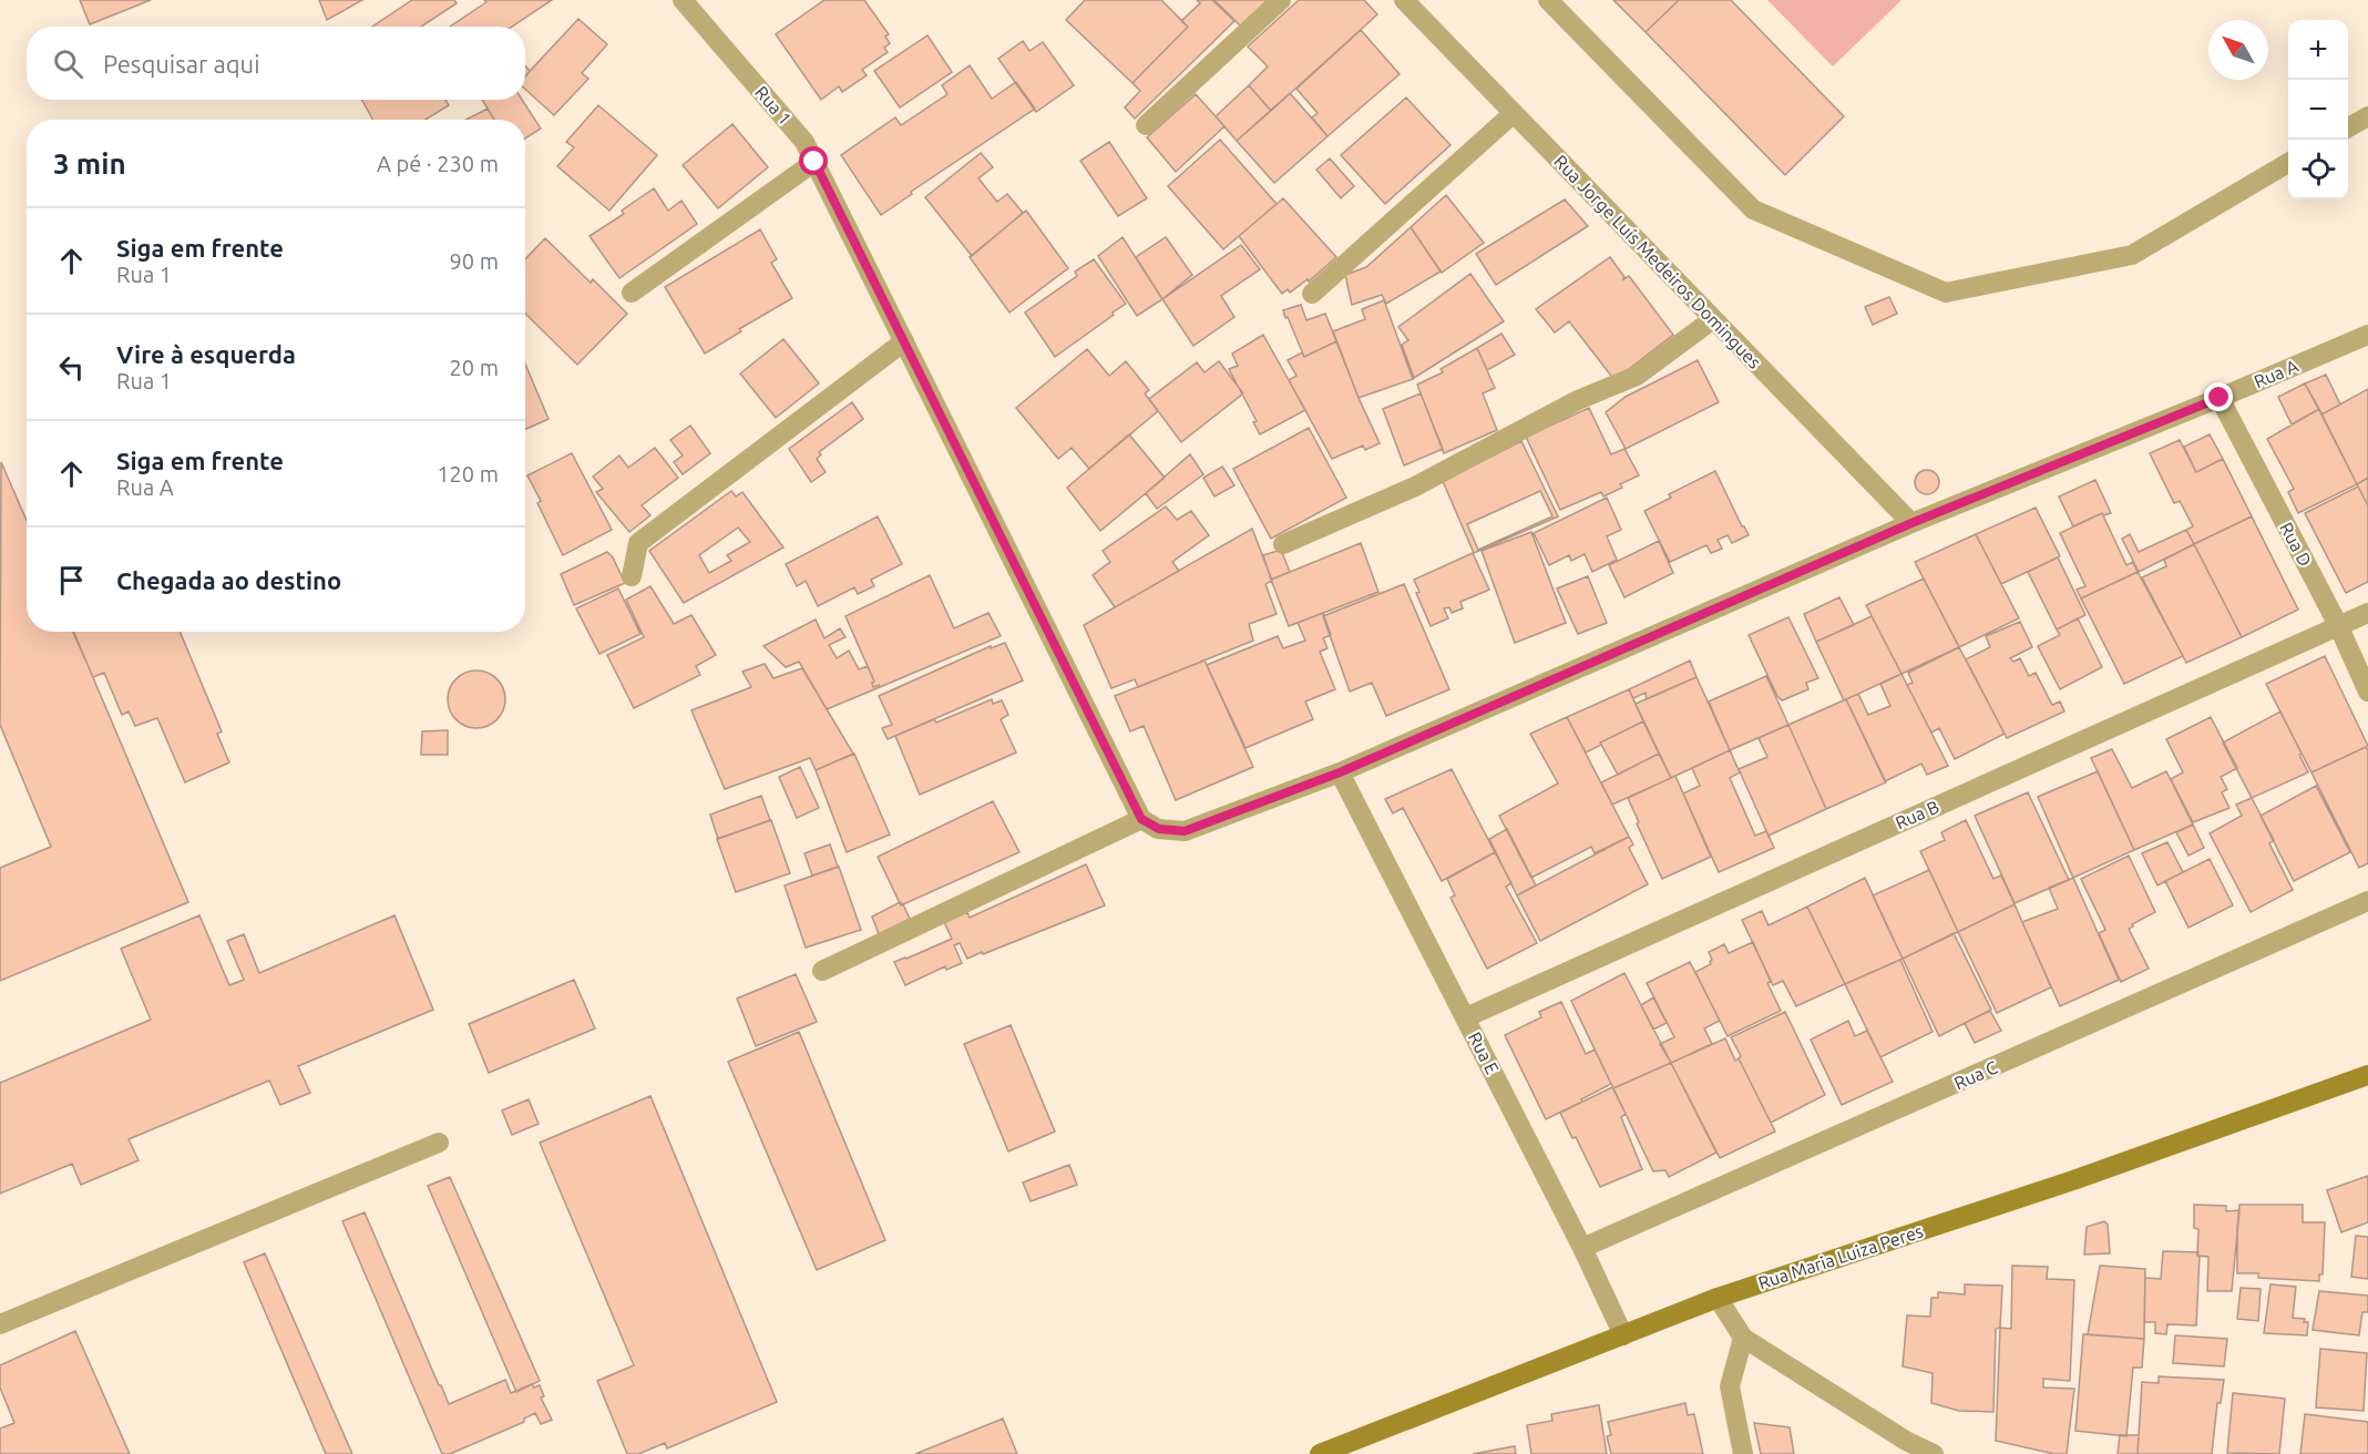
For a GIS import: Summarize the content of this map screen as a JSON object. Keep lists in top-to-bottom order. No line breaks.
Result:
{"streets":{"street":["Rua 1","Rua Jorge Luís Medeiros Domingues","Rua A","Rua D","Rua B","Rua E","Rua C","Rua Maria Luiza Peres"]},"crossings":[["Rua Jorge Luís Medeiros Domingues","Rua A"],["Rua A","Rua D"],["Rua A","Rua E"],["Rua D","Rua B"],["Rua B","Rua E"],["Rua E","Rua C"],["Rua E","Rua Maria Luiza Peres"]],"north":"top left","page":{"map_buttons":["+","−"],"search":"Pesquisar aqui","heading":["3 min","A pé · 230 m"],"list":[["Siga em frente","Rua 1","90 m"],["Vire à esquerda","Rua 1","20 m"],["Siga em frente","Rua A","120 m"],"Chegada ao destino"]}}
